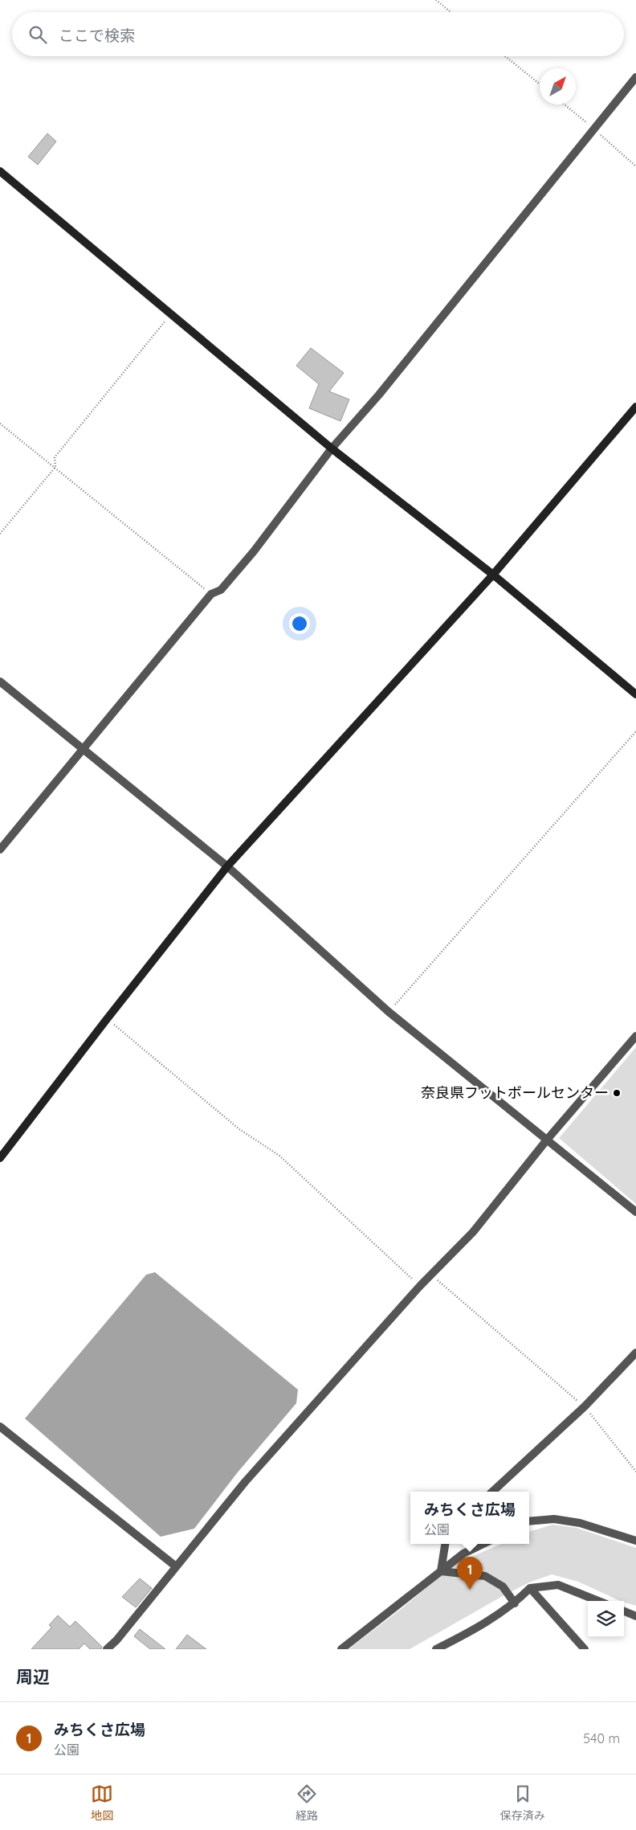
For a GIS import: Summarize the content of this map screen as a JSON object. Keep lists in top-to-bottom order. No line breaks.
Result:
{"places":["奈良県フットボールセンター"],"north":"top right","page":{"search":"ここで検索","popup":["みちくさ広場","公園"],"pins":"1","heading":"周辺","list":[{"mark":"1","name":"みちくさ広場","note":"公園","value":"540 m"}],"nav":["地図","経路","保存済み"]}}
